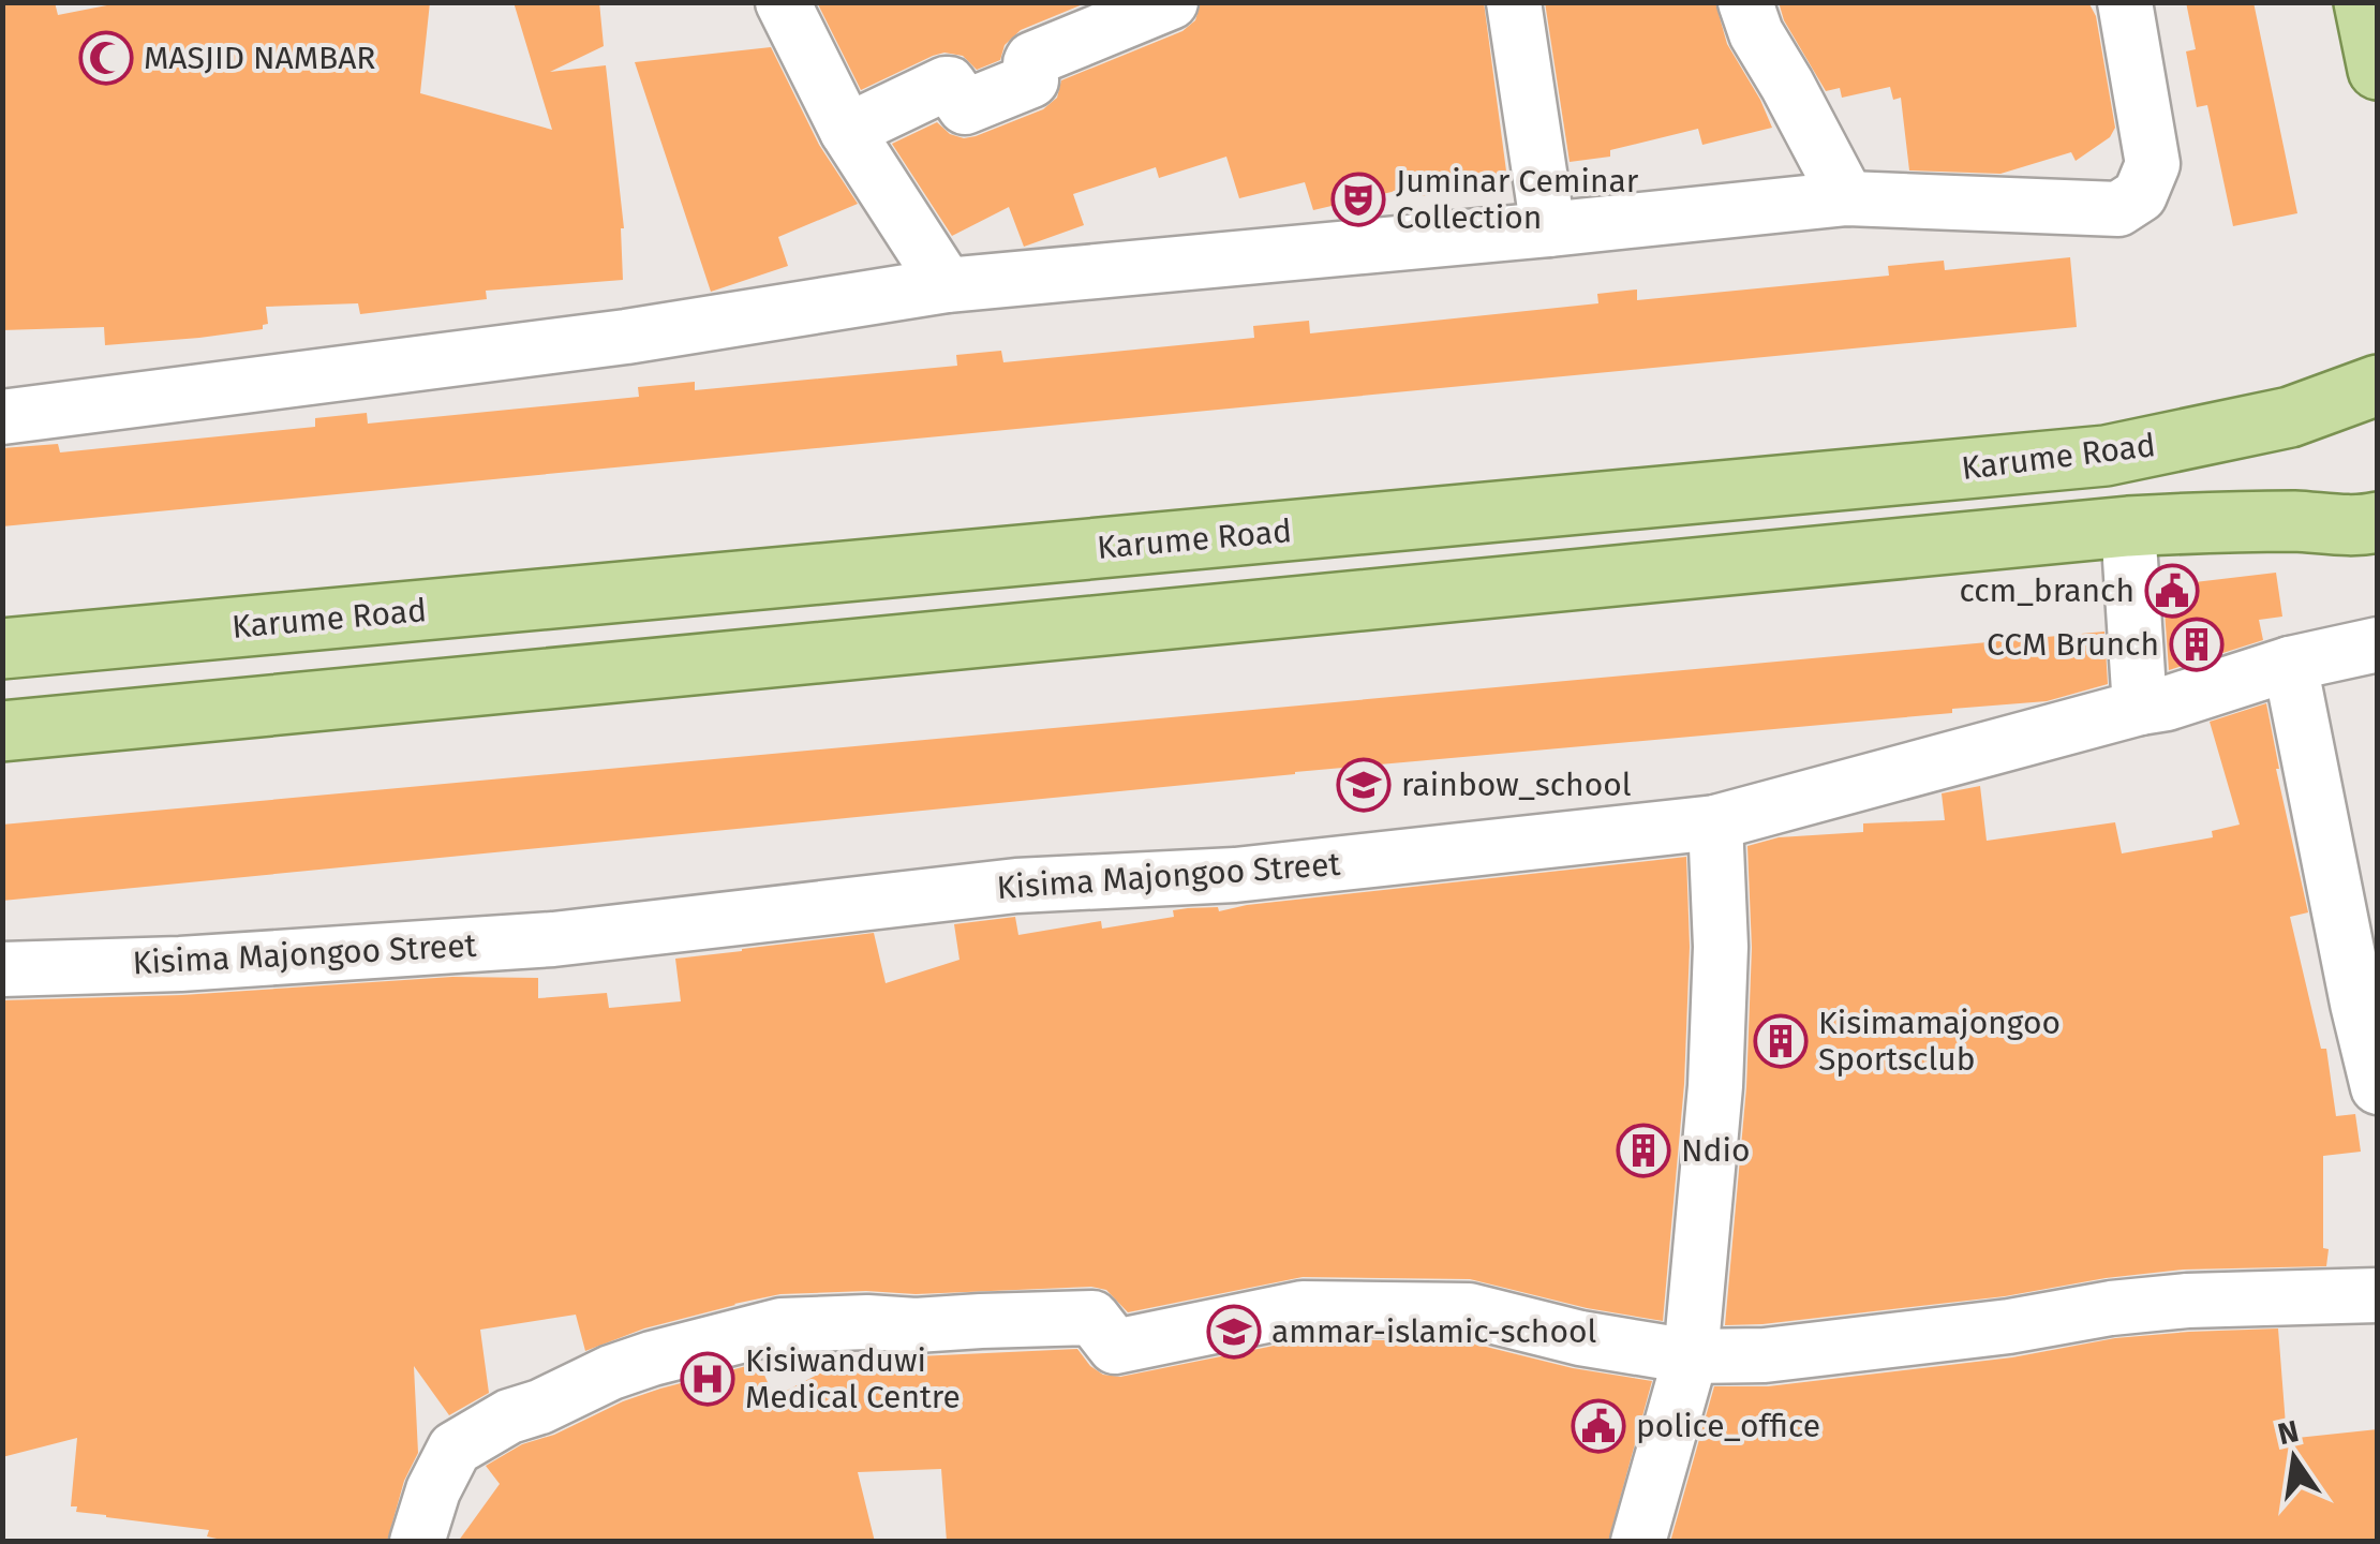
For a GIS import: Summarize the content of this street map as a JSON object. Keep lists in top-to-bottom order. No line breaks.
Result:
{"streets":{"main road":["Karume Road"],"street":["Kisima Majongoo Street"]},"places":{"mosque":["MASJID NAMBAR"],"theatre":["Juminar Ceminar Collection"],"public building":["ccm_branch","police_office"],"building":["CCM Brunch","Kisimamajongoo Sportsclub","Ndio"],"school or university":["rainbow_school","ammar-islamic-school"],"hospital":["Kisiwanduwi Medical Centre"]},"north":"top"}
